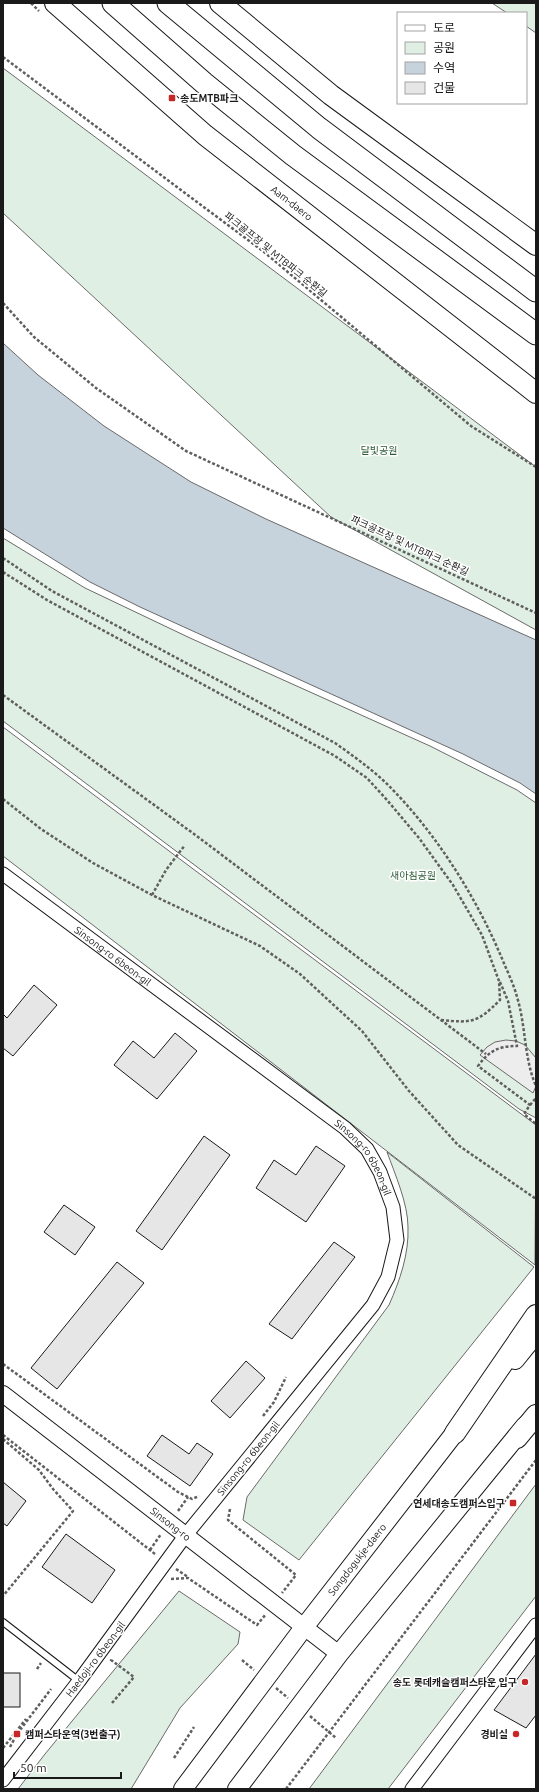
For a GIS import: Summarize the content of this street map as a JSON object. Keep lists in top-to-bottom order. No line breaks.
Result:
{"streets":{"main road":["Aam-daero","Songdogukje-daero"],"street":["Sinsong-ro 6beon-gil","Sinsong-ro","Haedoji-ro 6beon-gil"],"path":["파크골프장 및 MTB파크 순환길"]},"crossings":[["Sinsong-ro 6beon-gil","Sinsong-ro"],["Sinsong-ro 6beon-gil","Haedoji-ro 6beon-gil"],["Sinsong-ro","Songdogukje-daero"],["Sinsong-ro","Haedoji-ro 6beon-gil"]],"parks":["달빛공원","새아침공원"],"places":{"transit":["송도MTB파크","연세대송도캠퍼스입구","캠퍼스타운역(3번출구)"],"other":["송도 롯데캐슬캠퍼스타운 입구","경비실"]},"legend":["도로","공원","수역","건물"],"scale_bar":"50 m"}
